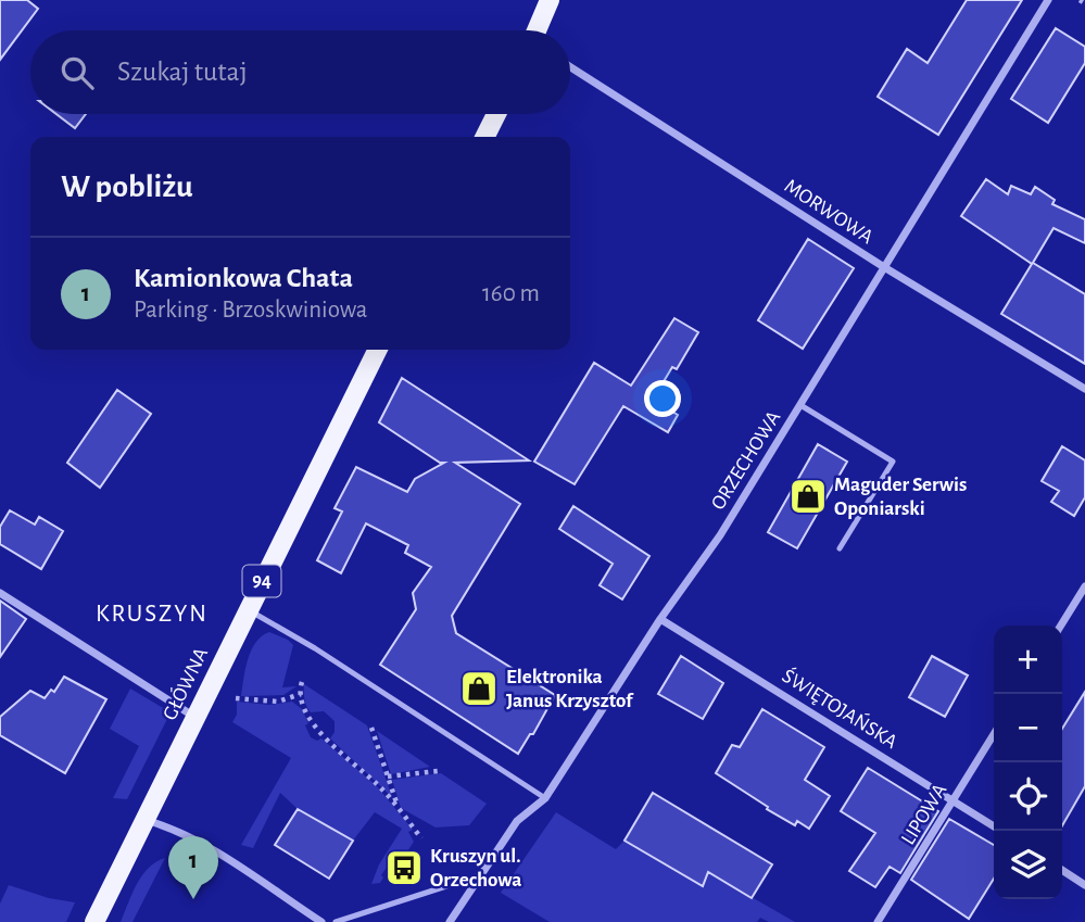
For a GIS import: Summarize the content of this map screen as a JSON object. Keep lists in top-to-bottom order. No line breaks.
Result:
{"streets":{"main road":["94","GŁÓWNA"],"street":["MORWOWA","ORZECHOWA","ŚWIĘTOJAŃSKA","LIPOWA"]},"crossings":[["MORWOWA","ORZECHOWA"],["ORZECHOWA","ŚWIĘTOJAŃSKA"],["ŚWIĘTOJAŃSKA","LIPOWA"]],"districts":["KRUSZYN"],"places":{"shop":["Maguder Serwis Oponiarski","Elektronika Janus Krzysztof"],"bus stop":["Kruszyn ul. Orzechowa"]},"page":{"search":"Szukaj tutaj","heading":"W pobliżu","list":[{"mark":"1","name":"Kamionkowa Chata","note":"Parking · Brzoskwiniowa","value":"160 m"}],"map_buttons":["+","−"],"pins":"1"}}
